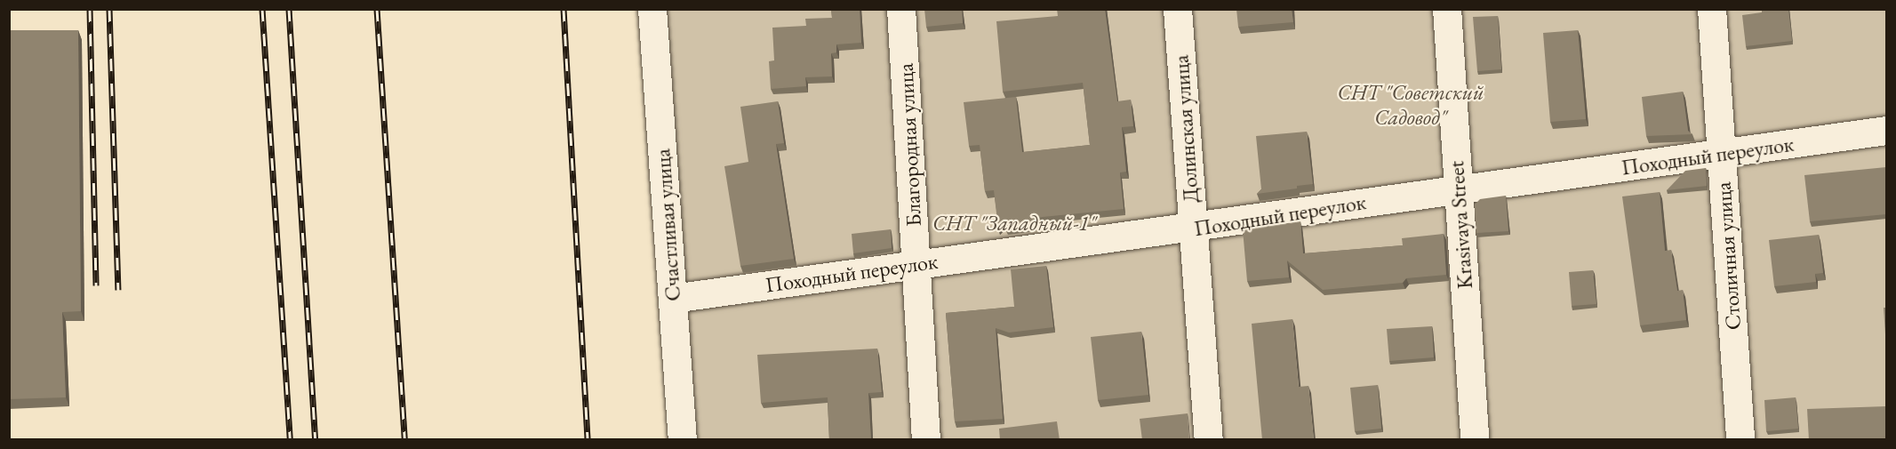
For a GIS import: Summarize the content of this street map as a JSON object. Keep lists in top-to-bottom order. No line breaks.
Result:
{"streets":{"street":["Долинская улица","Благородная улица","Походный переулок","Счастливая улица","Krasivaya Street","Столичная улица"]},"crossings":[["Долинская улица","Походный переулок"],["Благородная улица","Походный переулок"],["Походный переулок","Счастливая улица"],["Походный переулок","Krasivaya Street"],["Походный переулок","Столичная улица"]],"parks":["СНТ \"Советский Садовод\"","СНТ \"Западный-1\""]}
